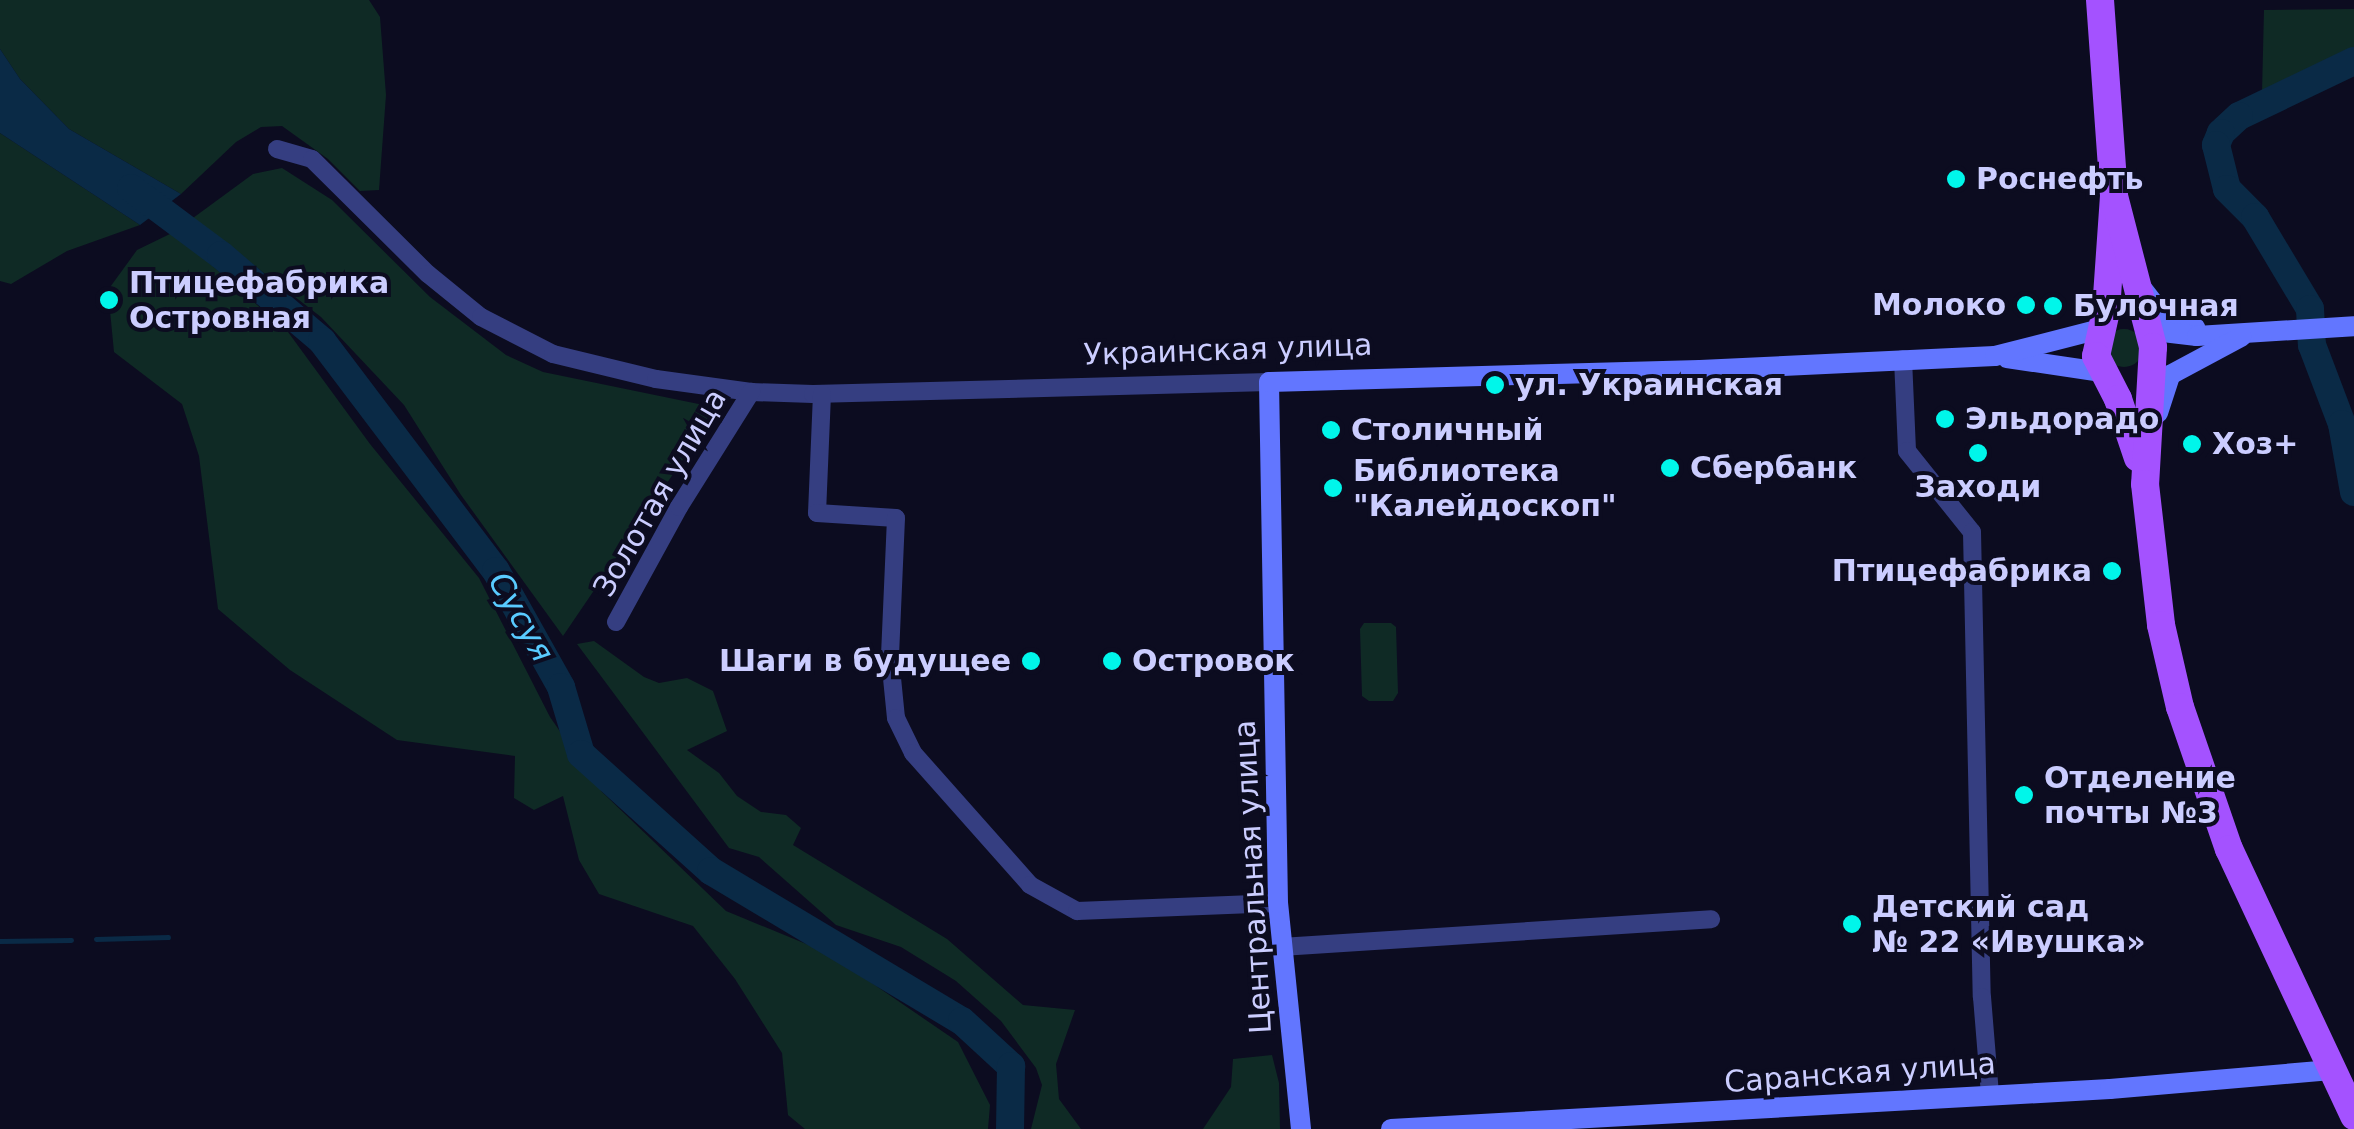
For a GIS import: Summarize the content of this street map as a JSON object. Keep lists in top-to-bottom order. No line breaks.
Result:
{"streets":{"main road":["Украинская улица"],"street":["Золотая улица","Центральная улица","Саранская улица"]},"crossings":[["Украинская улица","Золотая улица"],["Украинская улица","Центральная улица"]],"water":["Сусуя"],"places":["Роснефть","Птицефабрика Островная","Молоко","Булочная","ул. Украинская","Эльдорадо","Столичный","Хоз+","Заходи","Сбербанк","Библиотека \"Калейдоскоп\"","Птицефабрика","Шаги в будущее","Островок","Отделение почты №3","Детский сад № 22 «Ивушка»"]}
